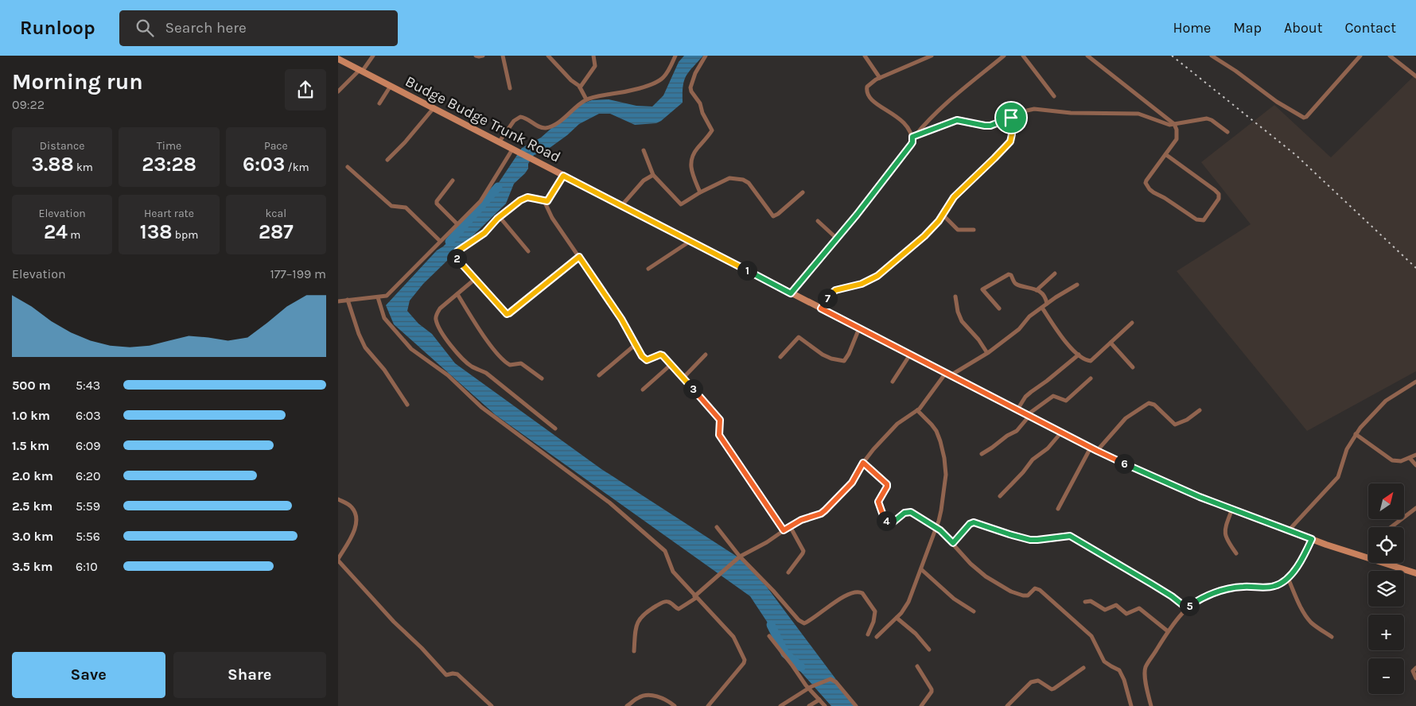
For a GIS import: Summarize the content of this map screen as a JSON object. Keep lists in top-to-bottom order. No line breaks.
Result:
{"streets":{"main road":["Budge Budge Trunk Road"]},"north":"top right","page":{"header":"Runloop","search":"Search here","nav":["Home","Map","About","Contact"],"heading":["Morning run","09:22"],"stats":[["Distance","3.88 km"],["Time","23:28"],["Pace","6:03 /km"],["Elevation","24 m"],["Heart rate","138 bpm"],["kcal","287"]],"pins":["2","1","7","3","6","4","5"],"chart":["Elevation","177–199 m"],"list":[{"name":"500 m","note":"5:43"},{"name":"1.0 km","note":"6:03"},{"name":"1.5 km","note":"6:09"},{"name":"2.0 km","note":"6:20"},{"name":"2.5 km","note":"5:59"},{"name":"3.0 km","note":"5:56"},{"name":"3.5 km","note":"6:10"}],"map_buttons":["+","−"],"buttons":["Save","Share"]}}
